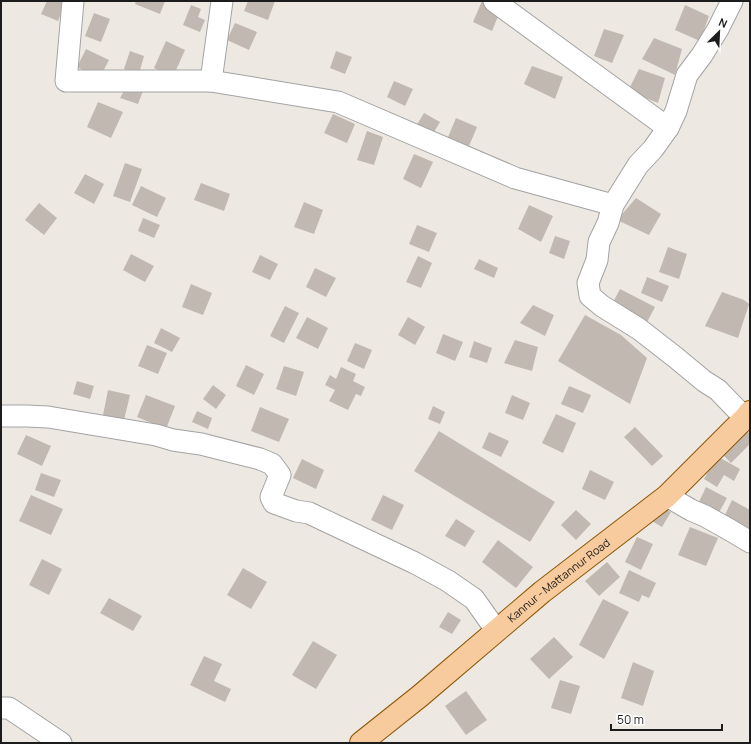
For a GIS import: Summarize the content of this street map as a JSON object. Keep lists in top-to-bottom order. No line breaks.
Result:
{"streets":{"main road":["Kannur - Mattannur Road"]},"scale_bar":"50 m","north":"top right"}
